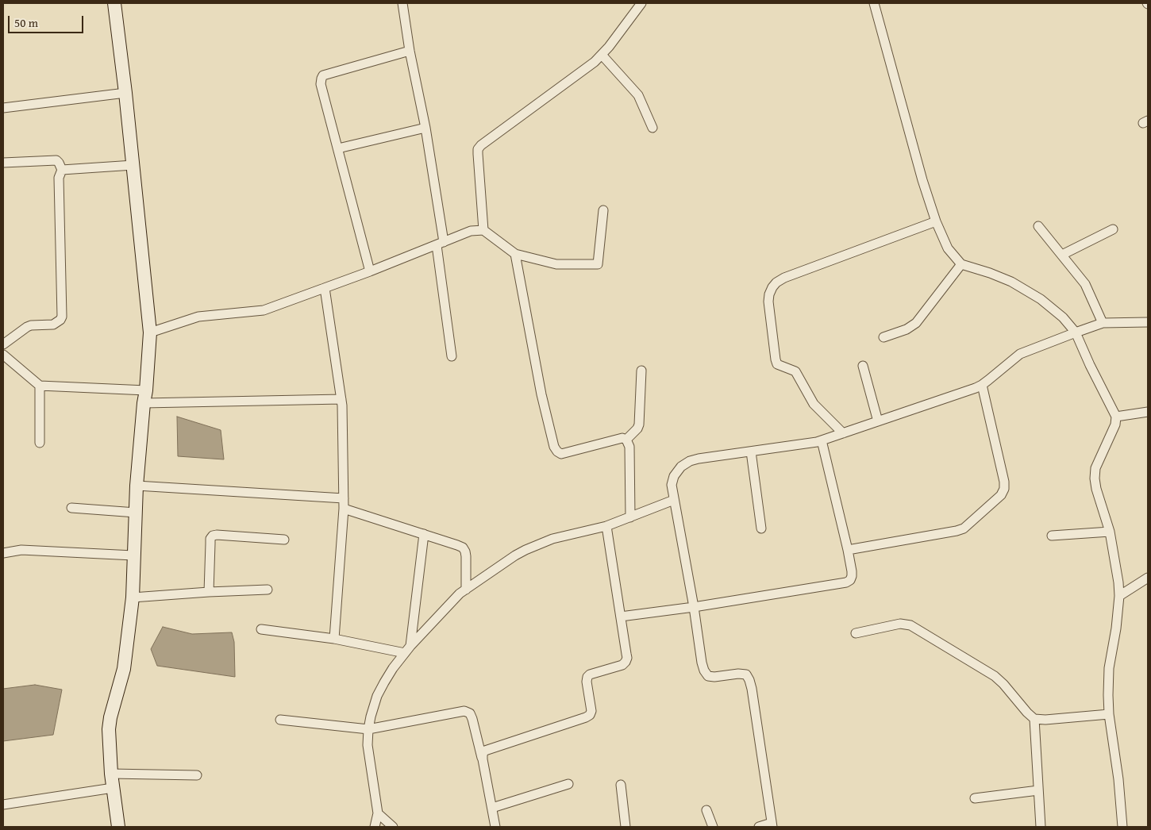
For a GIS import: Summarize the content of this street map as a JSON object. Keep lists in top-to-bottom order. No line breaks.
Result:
{"scale_bar":"50 m"}
